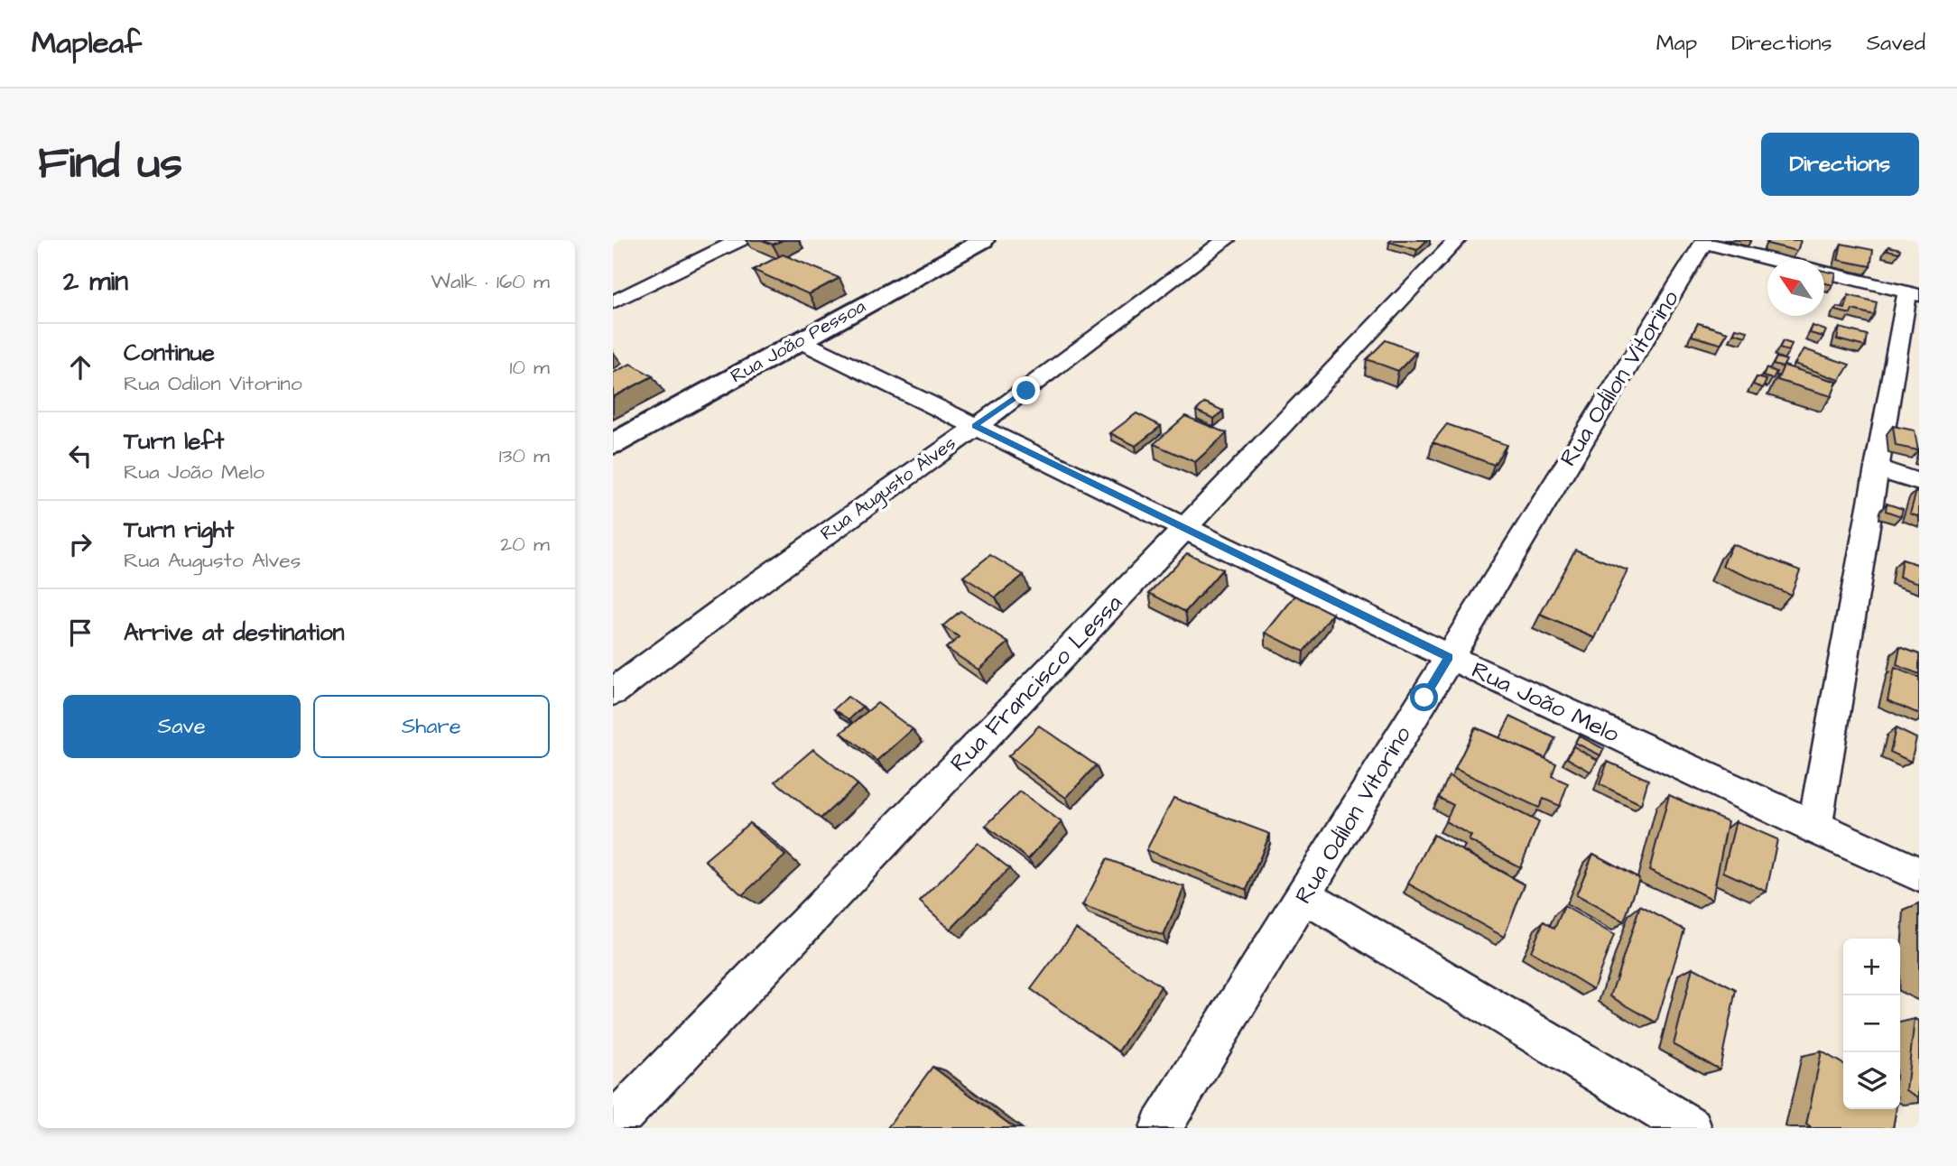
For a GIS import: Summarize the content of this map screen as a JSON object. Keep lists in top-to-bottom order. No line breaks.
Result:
{"streets":{"street":["Rua João Pessoa","Rua Odilon Vitorino","Rua Augusto Alves","Rua Francisco Lessa","Rua João Melo"]},"crossings":[["Rua João Pessoa","Rua João Melo"],["Rua Odilon Vitorino","Rua João Melo"],["Rua Augusto Alves","Rua João Melo"],["Rua Francisco Lessa","Rua João Melo"]],"north":"top left","page":{"header":"Mapleaf","nav":["Map","Directions","Saved"],"buttons":["Directions",["Save","Share"]],"title":"Find us","heading":["2 min","Walk · 160 m"],"list":[["Continue","Rua Odilon Vitorino","10 m"],["Turn left","Rua João Melo","130 m"],["Turn right","Rua Augusto Alves","20 m"],"Arrive at destination"],"map_buttons":["+","−"]}}
